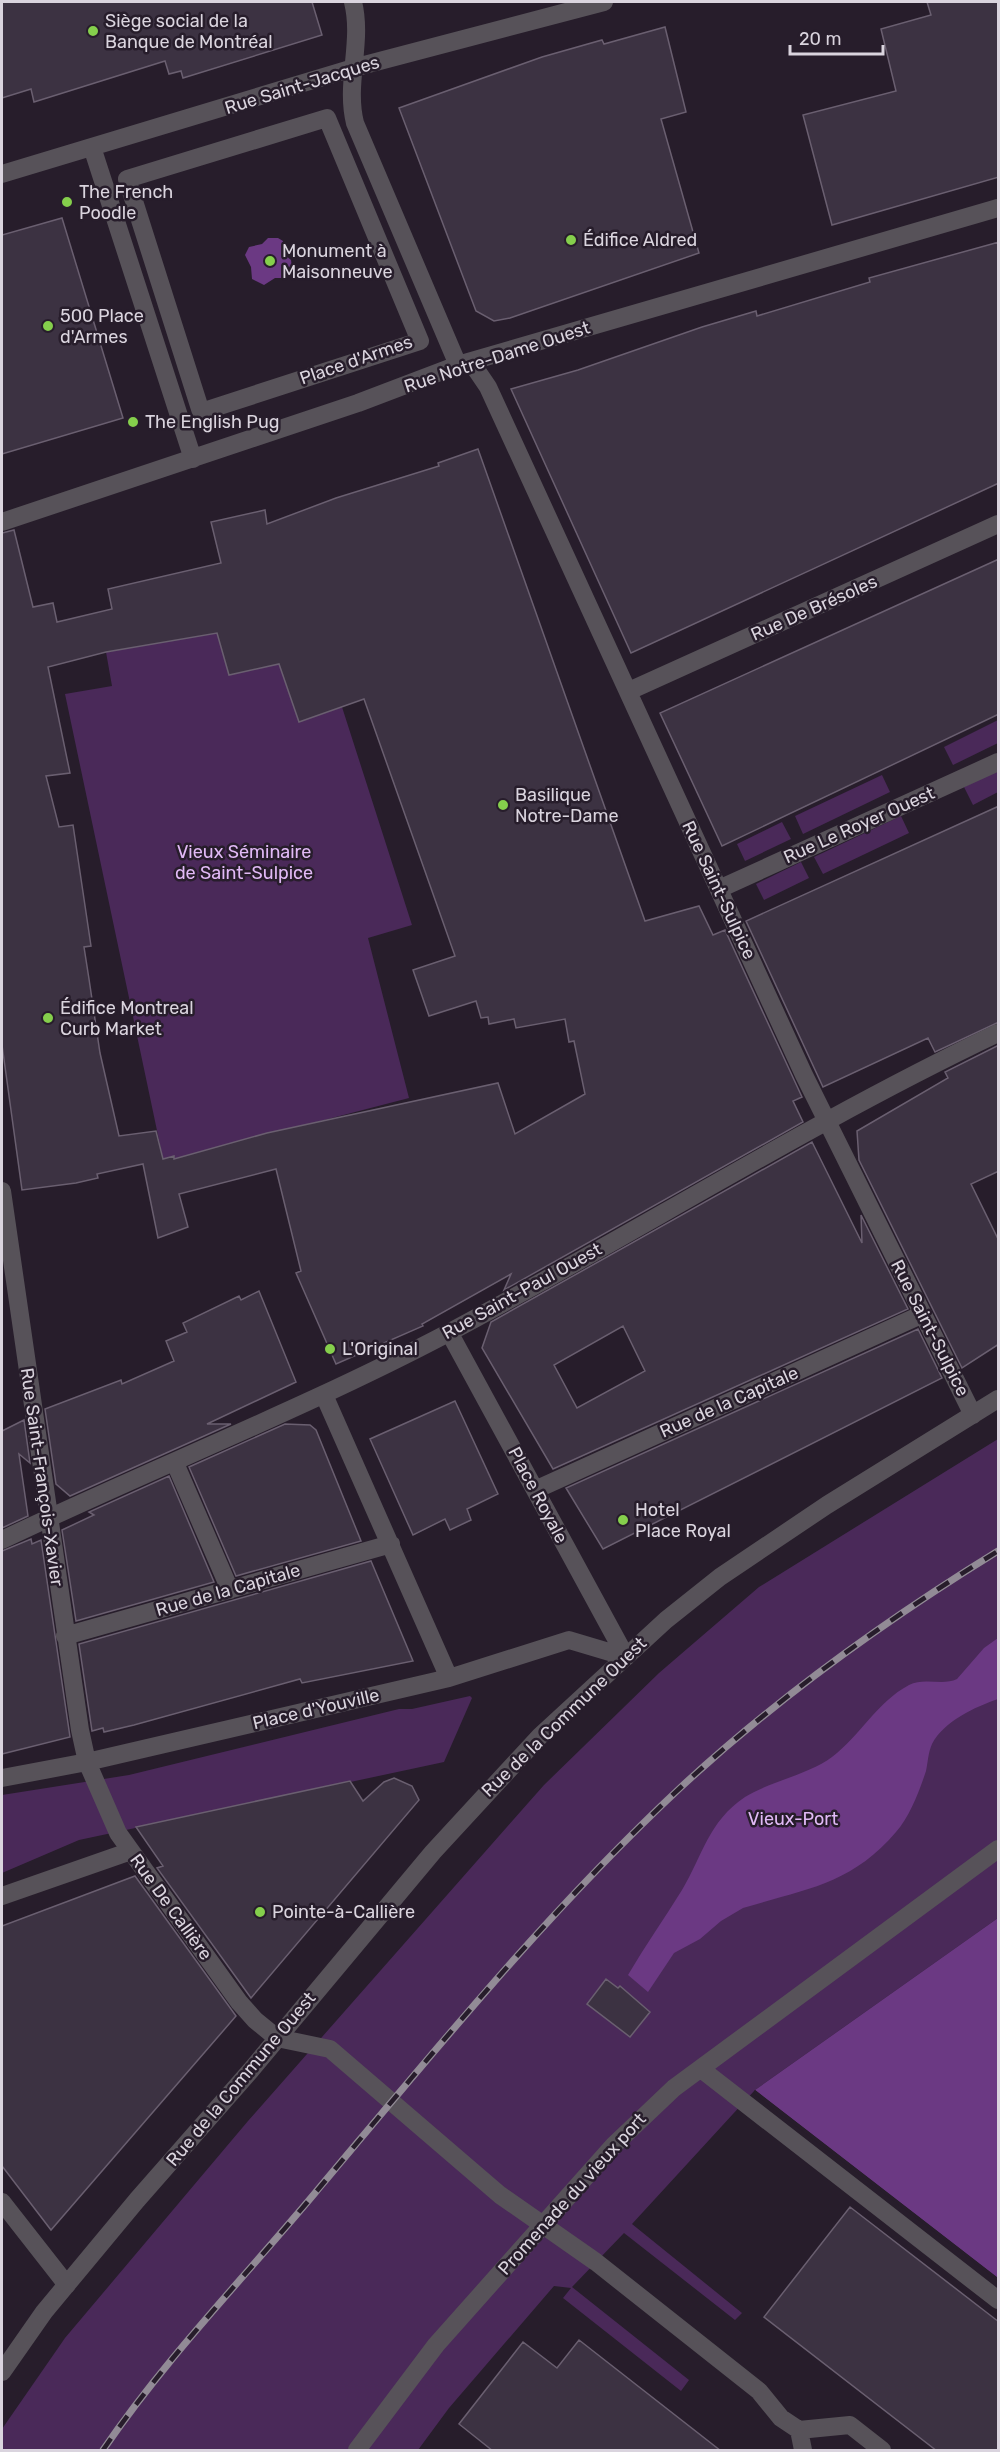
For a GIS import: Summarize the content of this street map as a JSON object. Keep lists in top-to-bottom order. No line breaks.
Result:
{"streets":{"street":["Rue Saint-Jacques","Rue Notre-Dame Ouest","Place d'Armes","Rue De Brésoles","Rue Le Royer Ouest","Rue Saint-Sulpice","Rue Saint-Paul Ouest","Rue de la Capitale","Rue Saint-François-Xavier","Place Royale","Place d'Youville","Rue de la Commune Ouest","Rue De Callière","Promenade du vieux port"]},"crossings":[["Rue Notre-Dame Ouest","Rue Saint-Sulpice"],["Rue De Brésoles","Rue Saint-Sulpice"],["Rue Le Royer Ouest","Rue Saint-Sulpice"],["Rue Saint-Sulpice","Rue Saint-Paul Ouest"],["Rue Saint-Sulpice","Rue de la Capitale"],["Rue Saint-Sulpice","Rue de la Commune Ouest"],["Rue Saint-Paul Ouest","Rue Saint-François-Xavier"],["Rue Saint-Paul Ouest","Place Royale"],["Rue de la Capitale","Rue Saint-François-Xavier"],["Rue de la Capitale","Place Royale"],["Rue Saint-François-Xavier","Place d'Youville"],["Rue Saint-François-Xavier","Rue De Callière"],["Place Royale","Place d'Youville"],["Place Royale","Rue de la Commune Ouest"],["Place d'Youville","Rue de la Commune Ouest"],["Place d'Youville","Rue De Callière"],["Rue de la Commune Ouest","Rue De Callière"]],"parks":["Vieux Séminaire de Saint-Sulpice","Vieux-Port"],"places":["Siège social de la Banque de Montréal","The French Poodle","Édifice Aldred","Monument à Maisonneuve","500 Place d'Armes","The English Pug","Basilique Notre-Dame","Édifice Montreal Curb Market","L'Original","Hotel Place Royal","Pointe-à-Callière"],"scale_bar":"20 m"}
